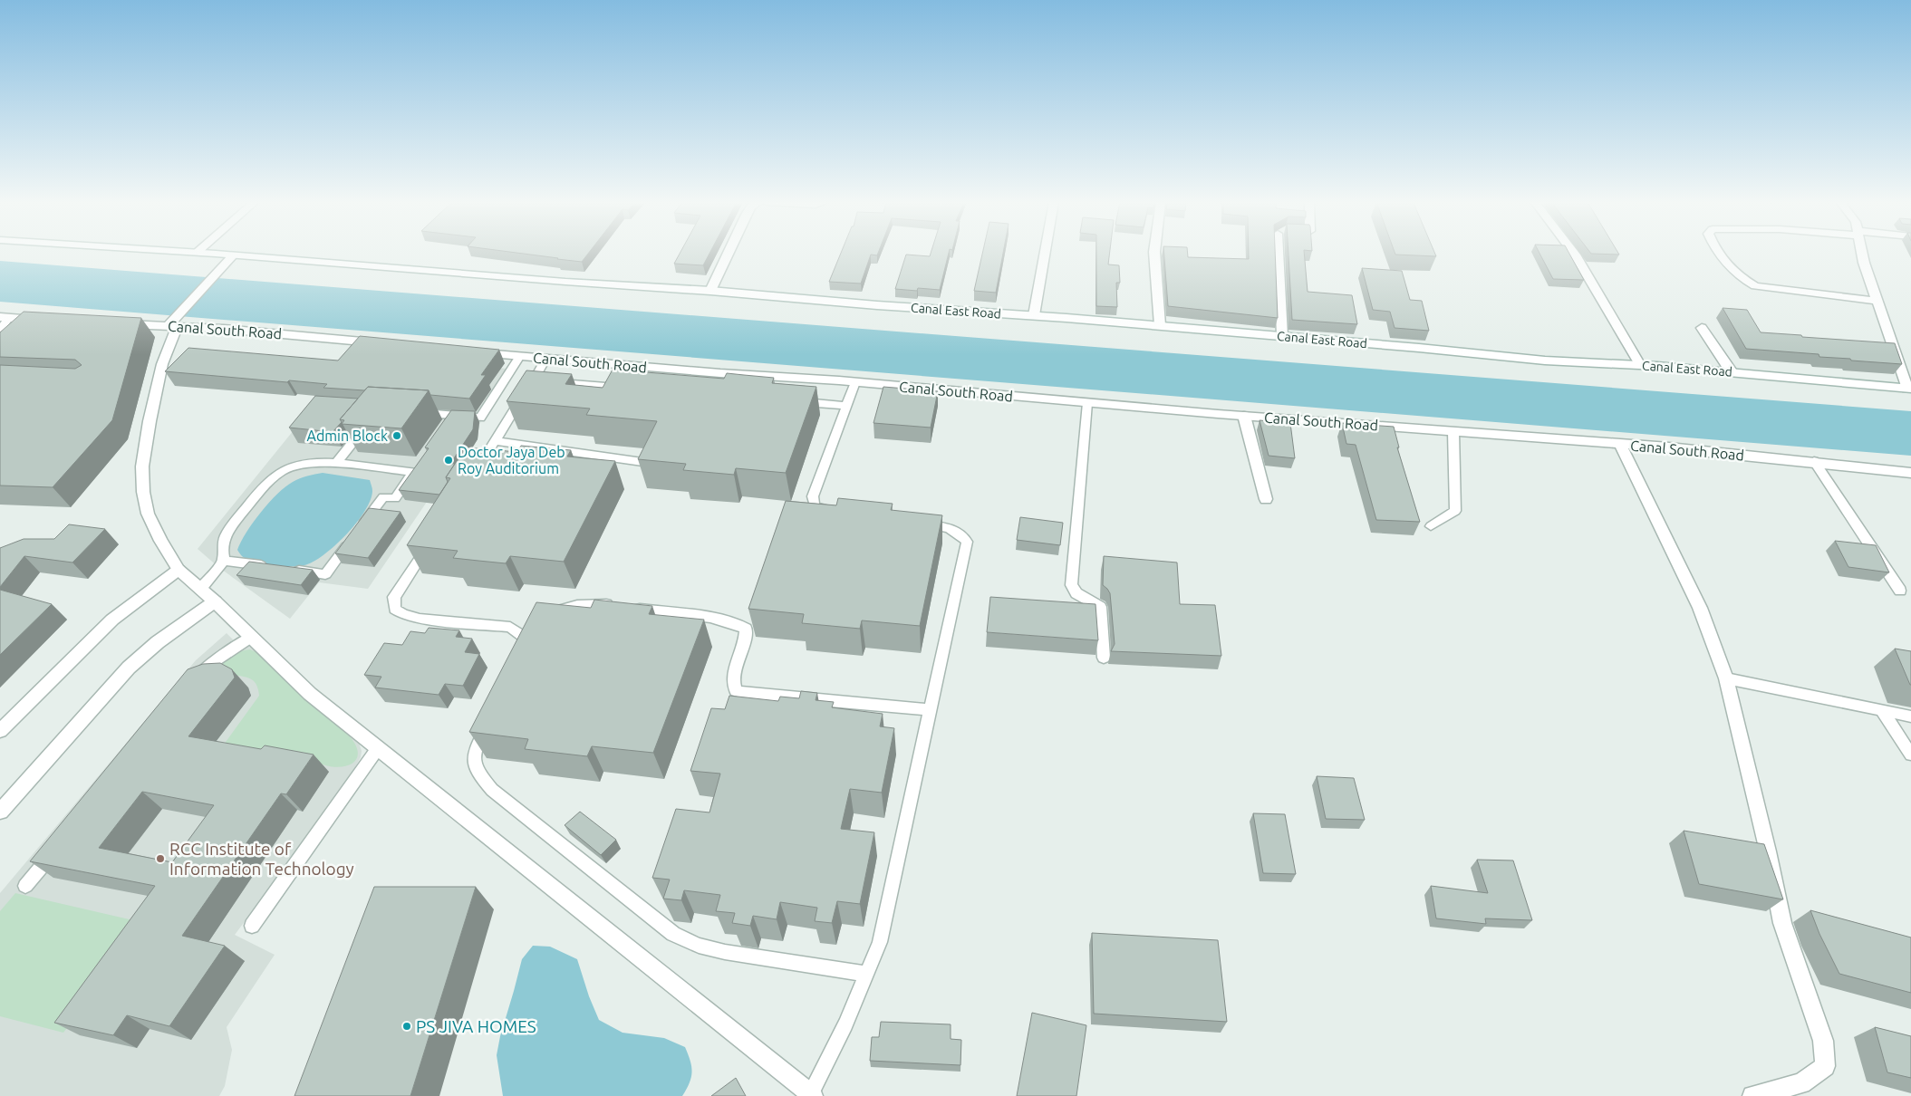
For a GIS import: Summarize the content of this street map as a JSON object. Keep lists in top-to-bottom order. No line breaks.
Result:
{"streets":{"street":["Canal East Road","Canal South Road"]},"places":["Admin Block","Doctor Jaya Deb Roy Auditorium","RCC Institute of Information Technology","PS JIVA HOMES"]}
